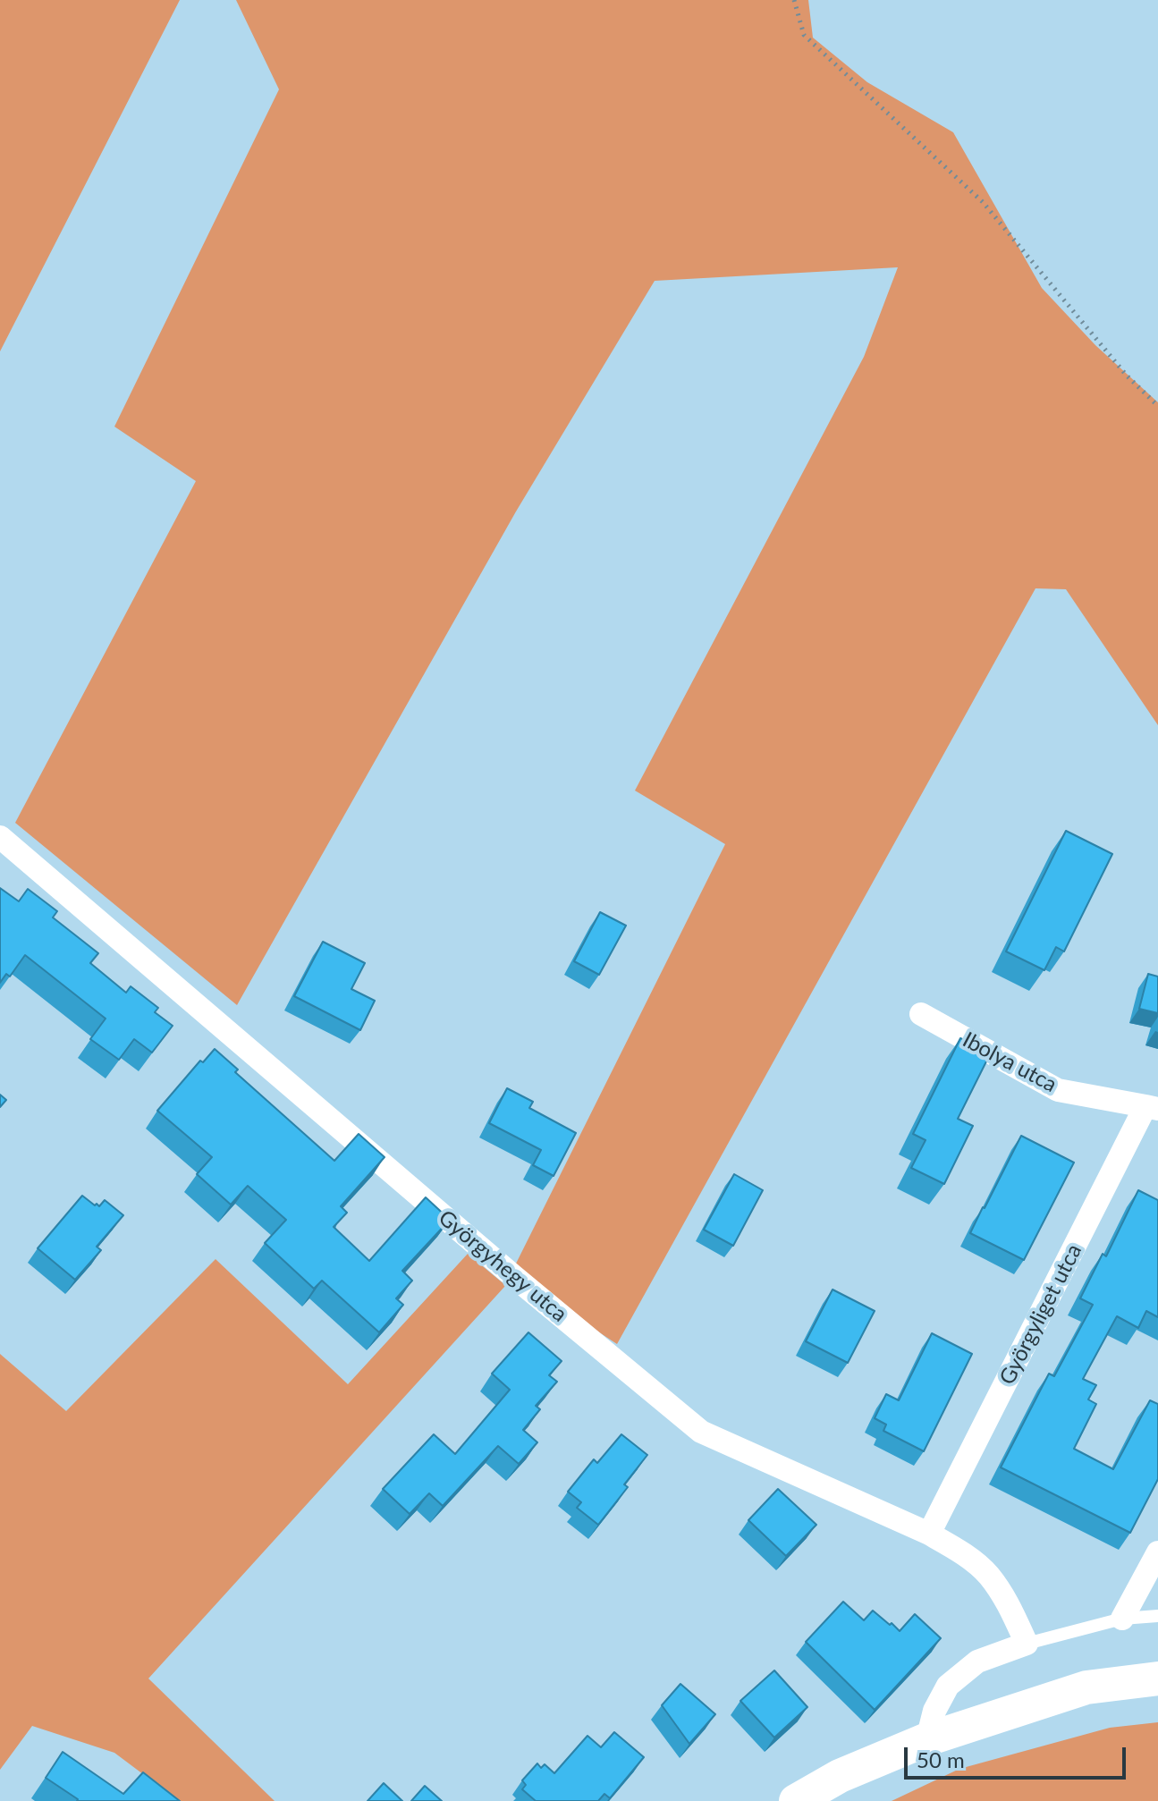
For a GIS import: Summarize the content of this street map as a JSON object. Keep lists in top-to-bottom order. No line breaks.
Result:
{"streets":{"street":["Ibolya utca","Györgyhegy utca","Györgyliget utca"]},"crossings":[["Ibolya utca","Györgyliget utca"],["Györgyhegy utca","Györgyliget utca"]],"scale_bar":"50 m"}
